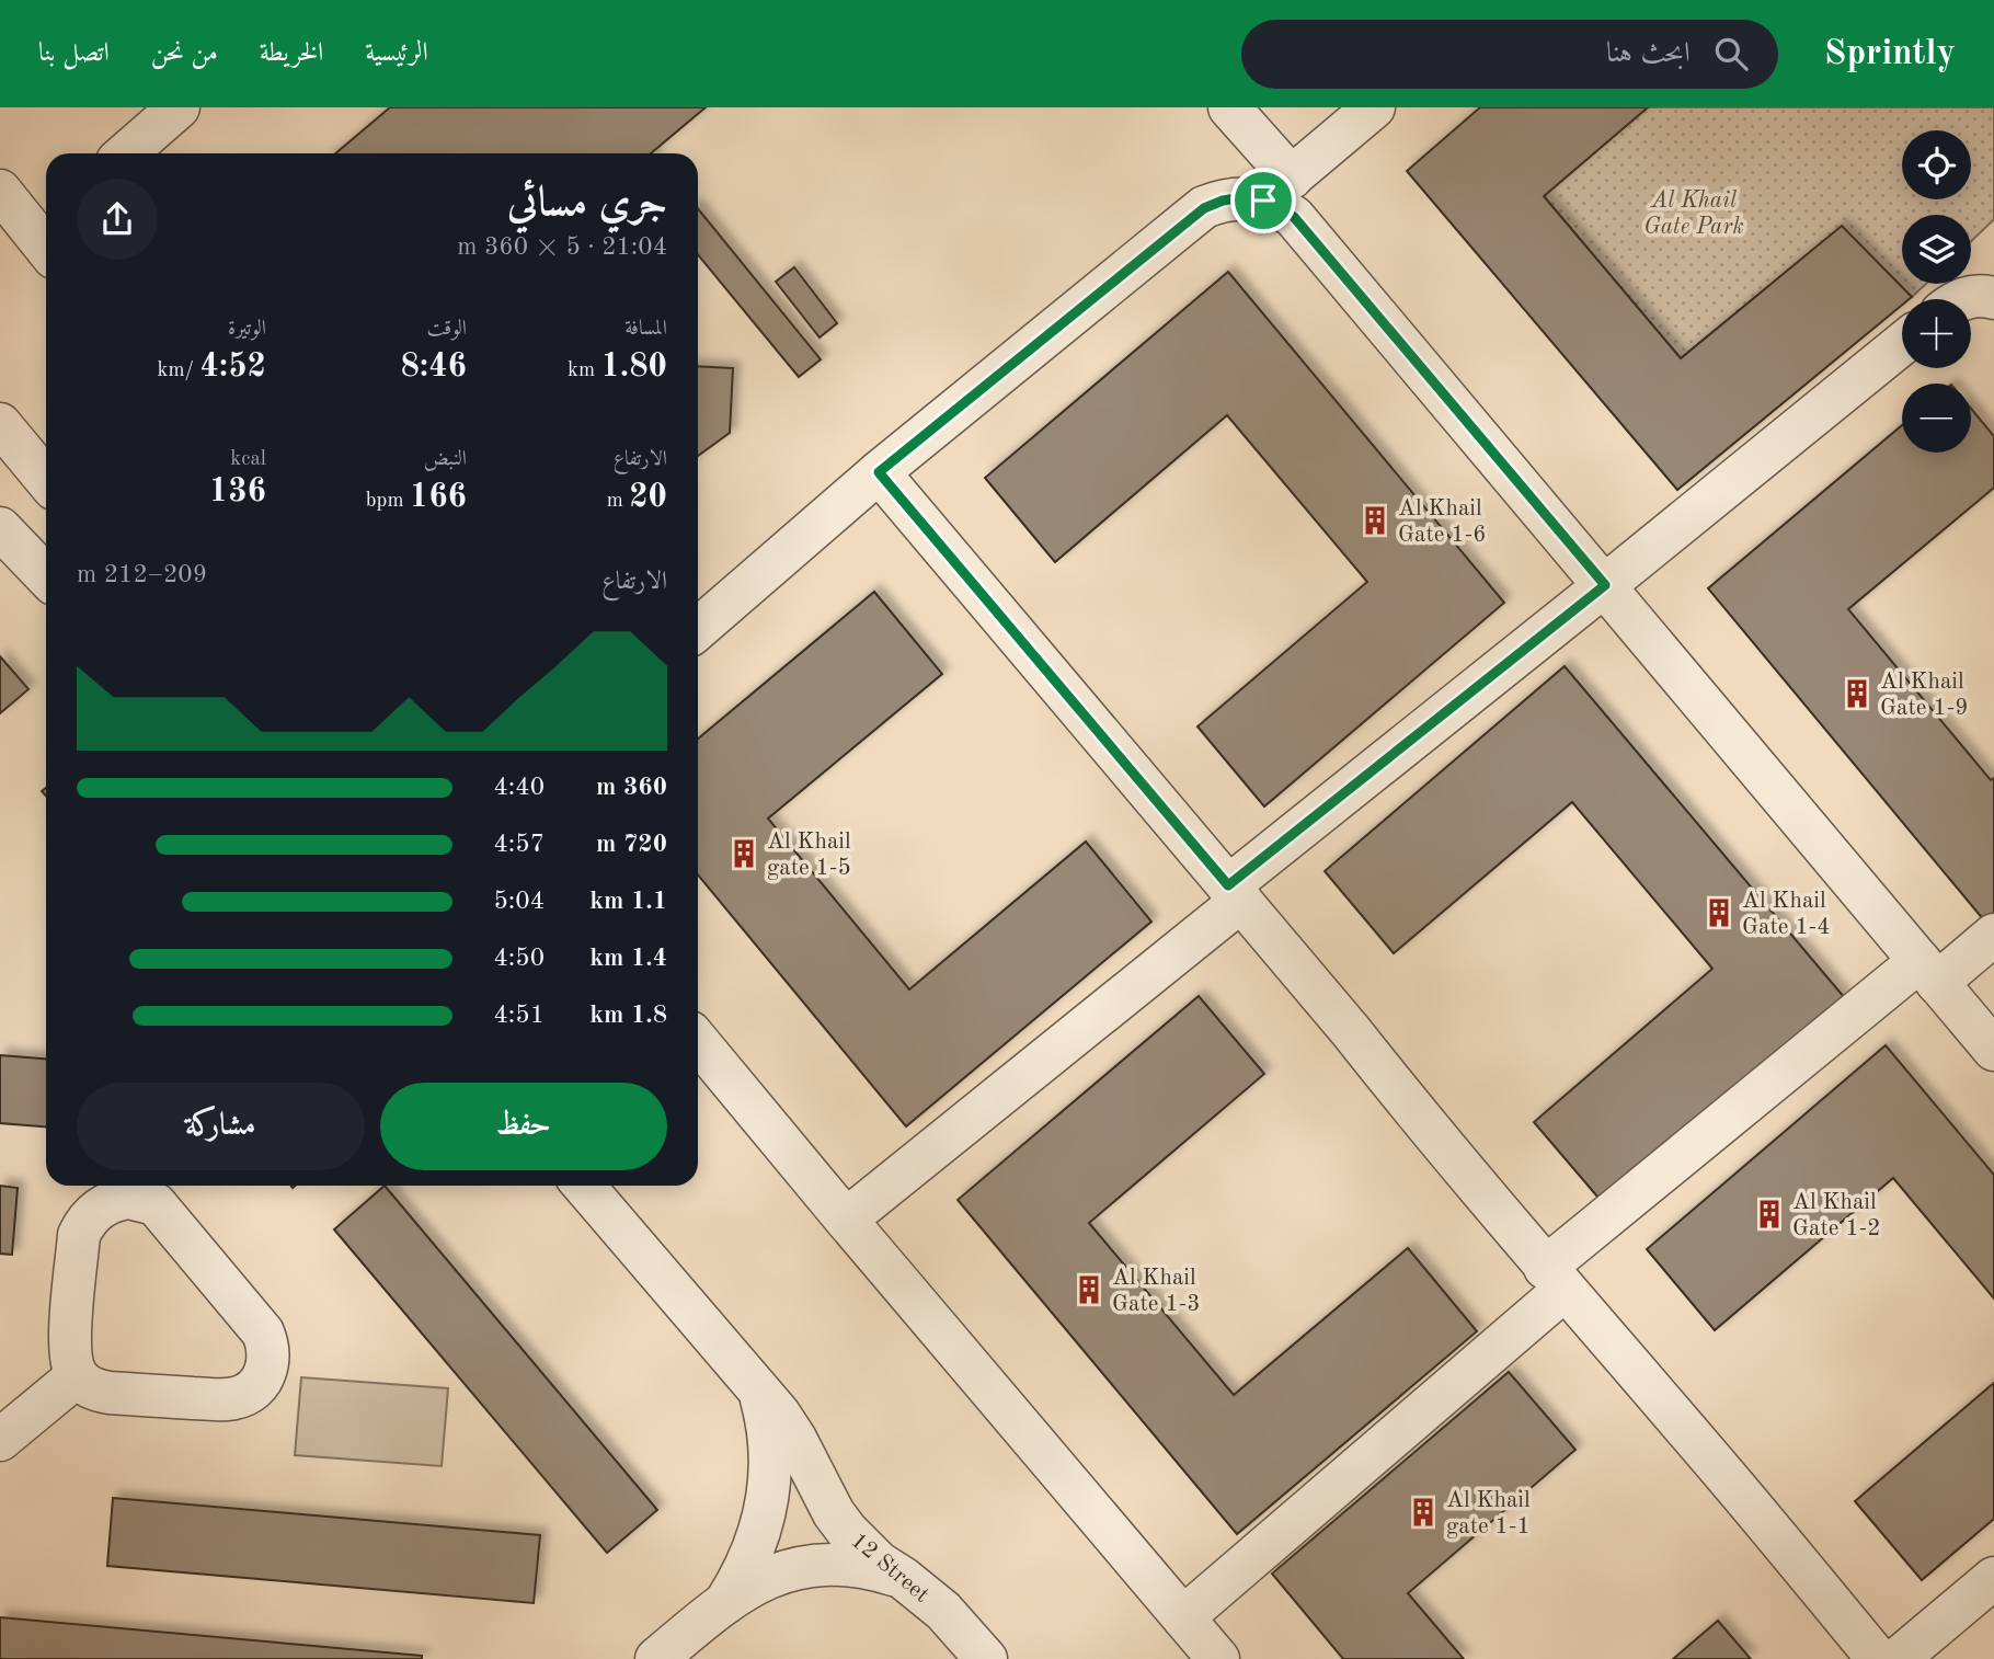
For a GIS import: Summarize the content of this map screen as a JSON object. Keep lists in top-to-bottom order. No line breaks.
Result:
{"streets":{"street":["12 Street"]},"parks":["Al Khail Gate Park"],"places":{"building":["Al Khail Gate 1-6","Al Khail Gate 1-9","Al Khail gate 1-5","Al Khail Gate 1-4","Al Khail Gate 1-2","Al Khail Gate 1-3","Al Khail gate 1-1"]},"page":{"header":"Sprintly","search":"ابحث هنا","nav":["الرئيسية","الخريطة","من نحن","اتصل بنا"],"map_buttons":["+","−"],"heading":["جري مسائي","21:04 · 5 × 360 m"],"stats":[["المسافة","1.80 km"],["الوقت","8:46"],["الوتيرة","4:52 /km"],["الارتفاع","20 m"],["النبض","166 bpm"],["kcal","136"]],"chart":["الارتفاع","209–212 m"],"list":[{"name":"360 m","note":"4:40"},{"name":"720 m","note":"4:57"},{"name":"1.1 km","note":"5:04"},{"name":"1.4 km","note":"4:50"},{"name":"1.8 km","note":"4:51"}],"buttons":["حفظ","مشاركة"]}}
